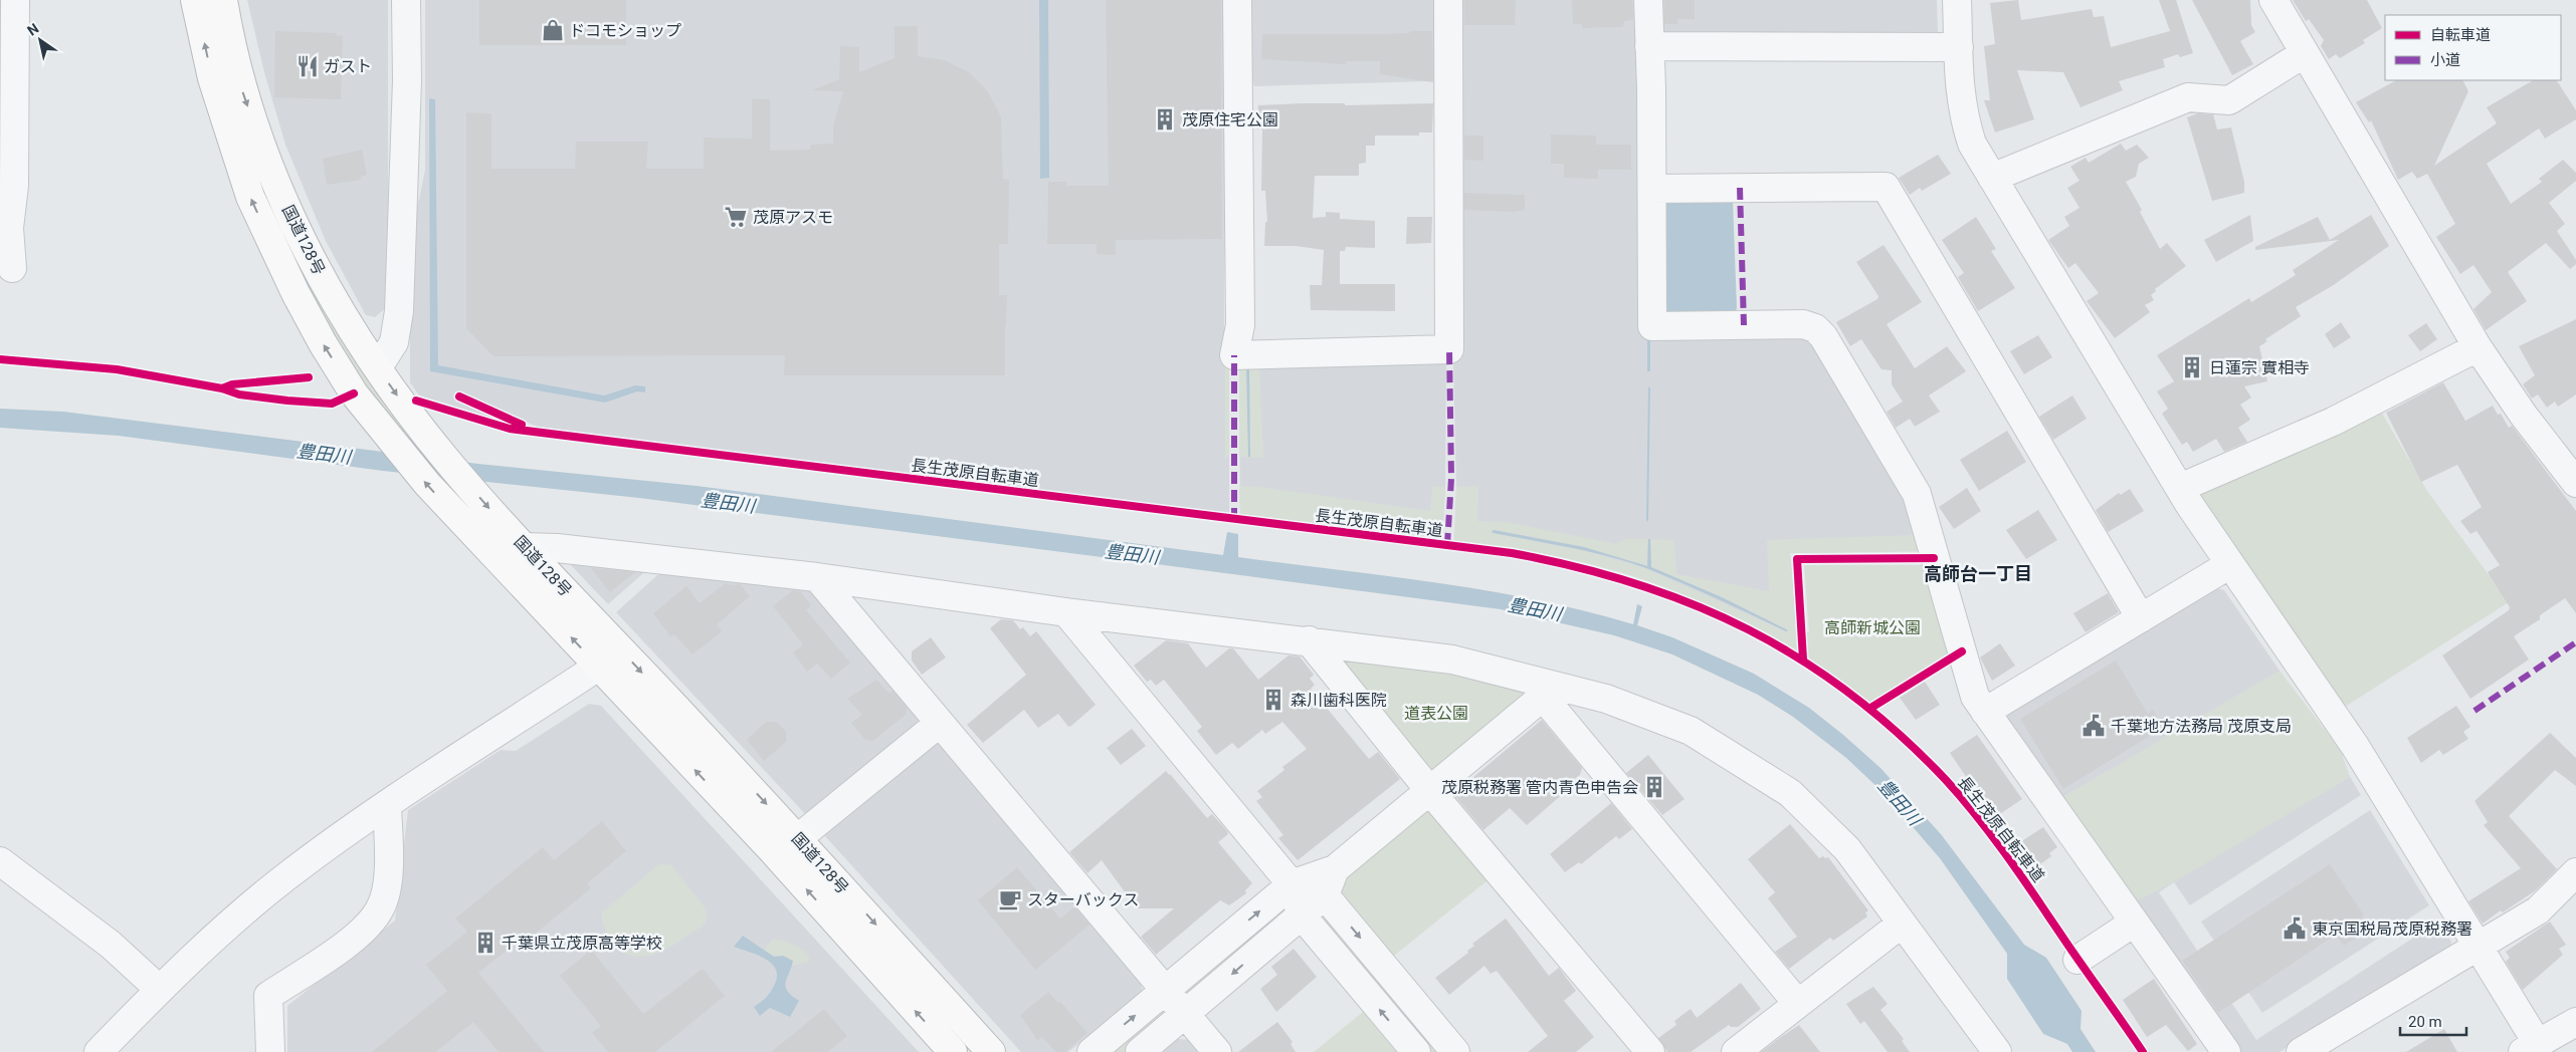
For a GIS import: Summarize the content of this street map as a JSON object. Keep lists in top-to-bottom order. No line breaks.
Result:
{"streets":{"highway":["国道128号"],"cycle path":["長生茂原自転車道"]},"districts":["高師台一丁目"],"water":["豊田川"],"parks":["高師新城公園","道表公園"],"places":{"shop":["ドコモショップ"],"restaurant":["ガスト"],"building":["茂原住宅公園","日蓮宗 實相寺","森川歯科医院","茂原税務署 管内青色申告会","千葉県立茂原高等学校"],"supermarket":["茂原アスモ"],"public building":["千葉地方法務局 茂原支局","東京国税局茂原税務署"],"cafe":["スターバックス"]},"legend":["自転車道","小道"],"scale_bar":"20 m","north":"top left"}
